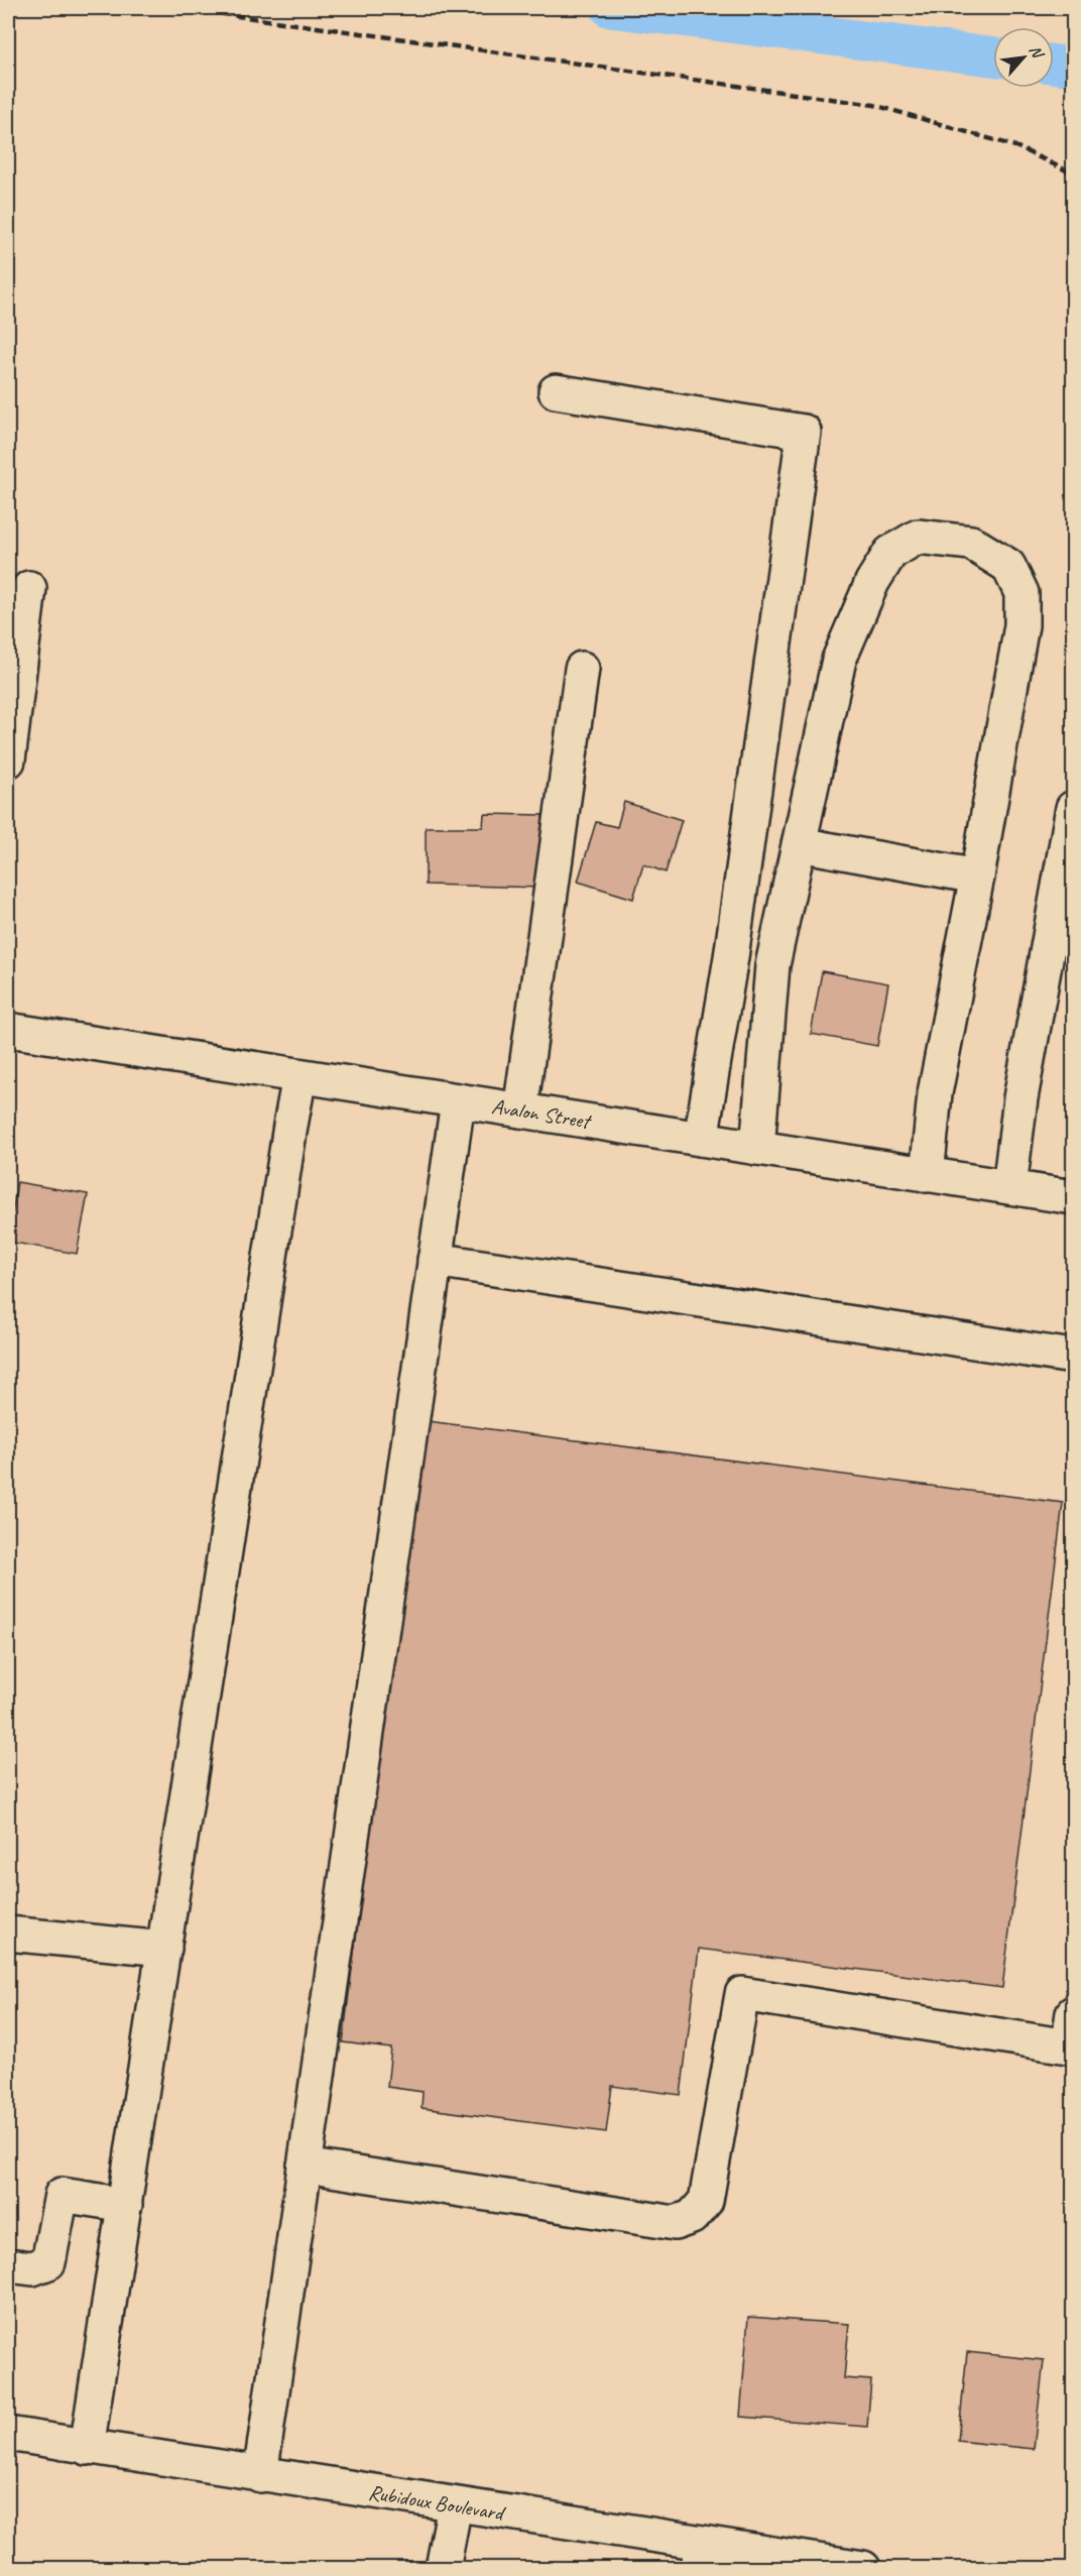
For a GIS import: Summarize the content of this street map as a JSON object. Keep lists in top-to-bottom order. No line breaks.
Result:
{"streets":{"street":["Avalon Street","Rubidoux Boulevard"]},"north":"top right"}
